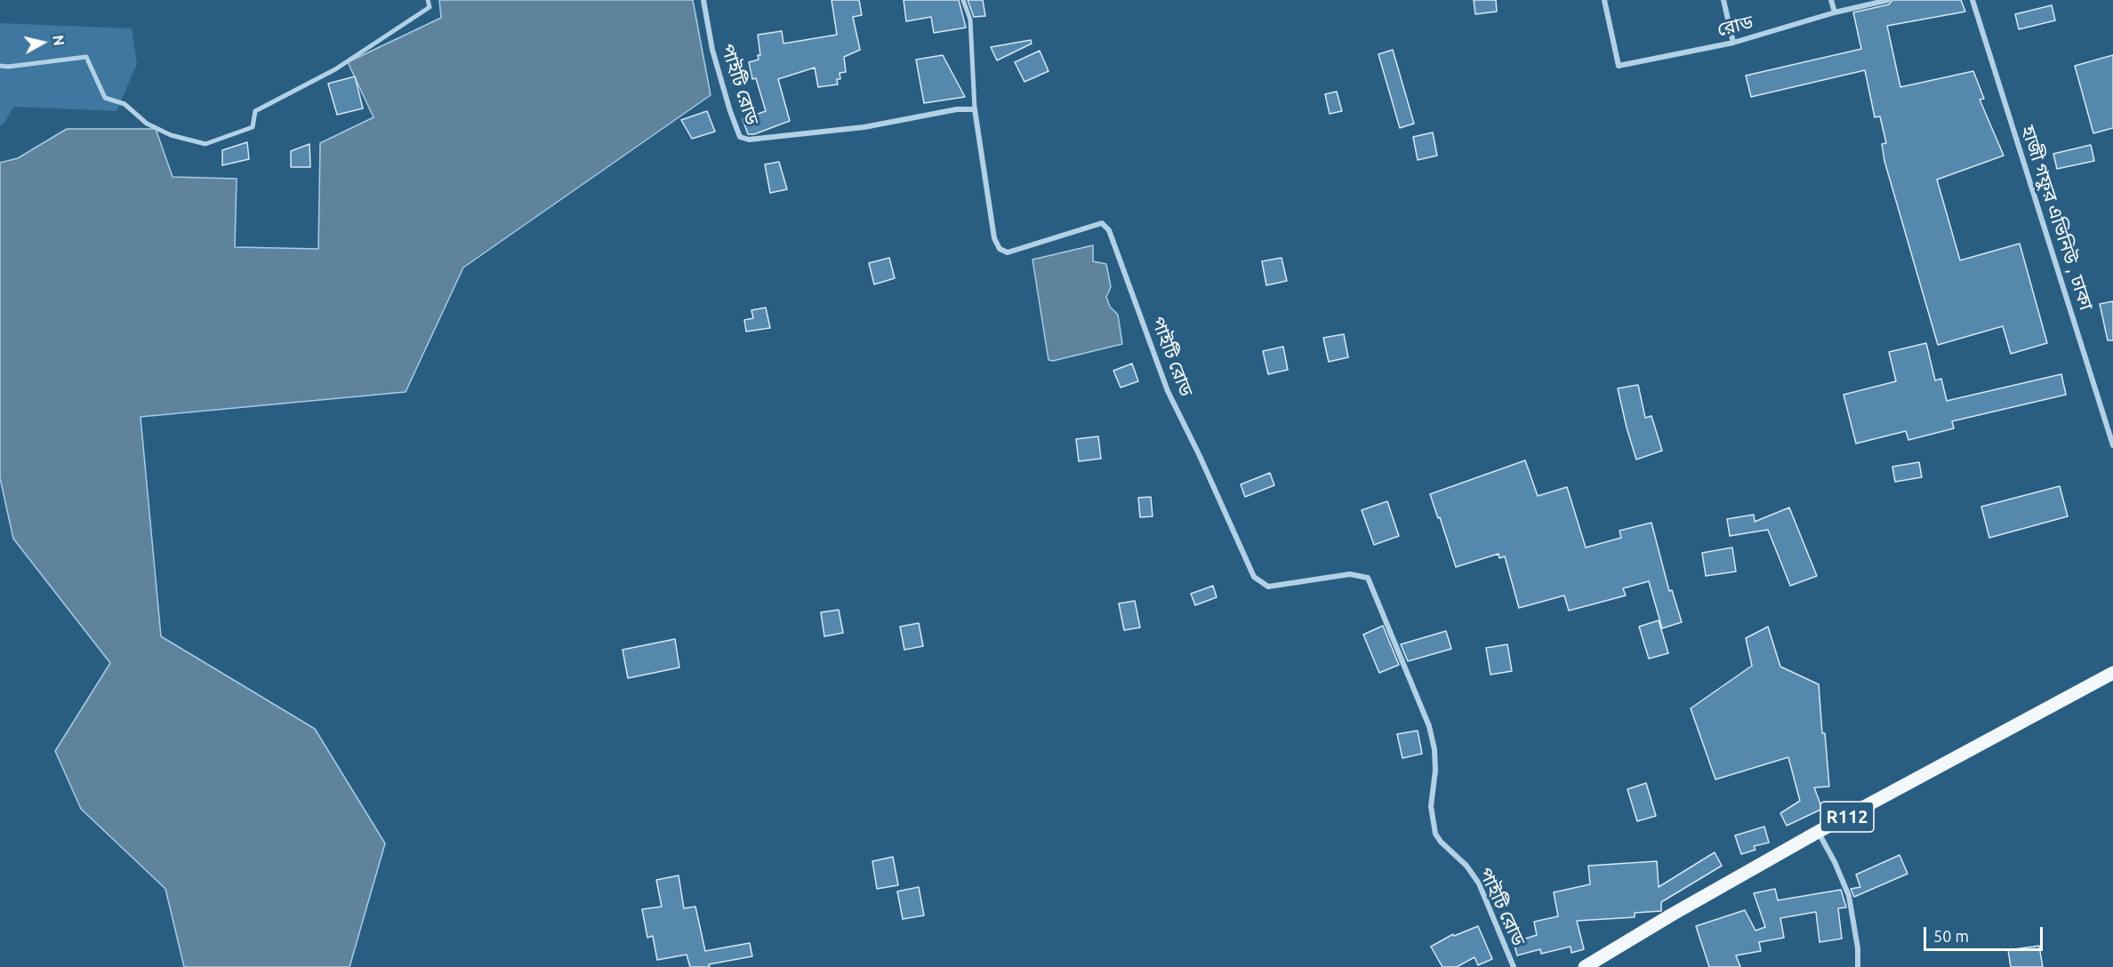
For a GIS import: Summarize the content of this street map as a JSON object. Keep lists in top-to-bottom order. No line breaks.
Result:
{"streets":{"main road":["R112"],"street":["রোড","পাইটি রোড","হাজী গফুর এভিনিউ , ঢাকা"]},"scale_bar":"50 m","north":"right"}
